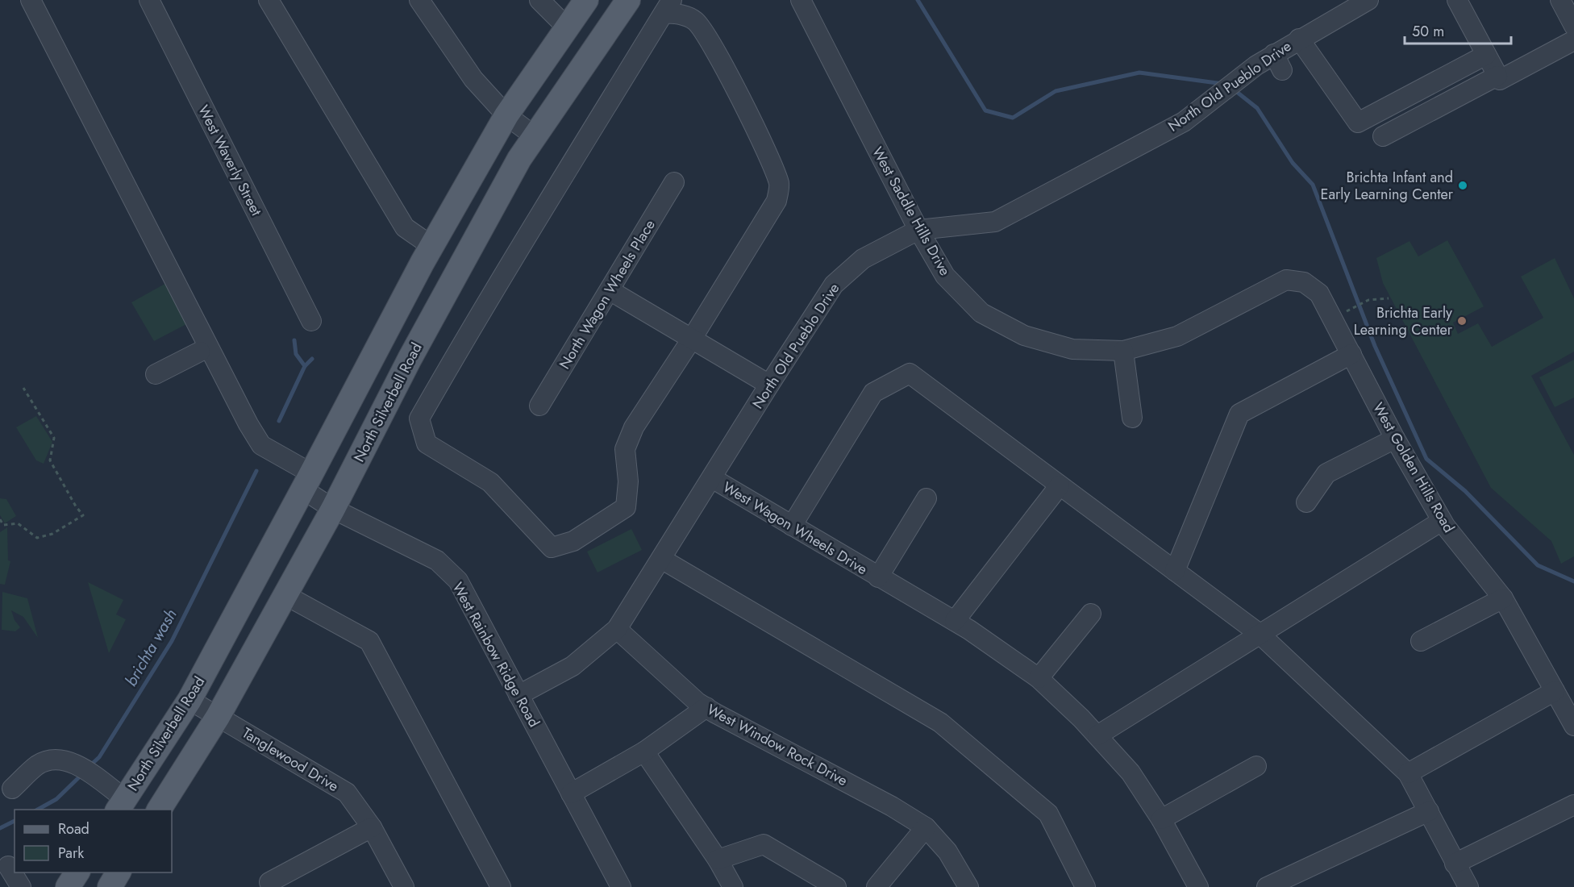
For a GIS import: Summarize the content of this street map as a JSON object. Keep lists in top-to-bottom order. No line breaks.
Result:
{"streets":{"main road":["North Silverbell Road"],"street":["North Old Pueblo Drive","West Waverly Street","West Saddle Hills Drive","North Wagon Wheels Place","West Golden Hills Road","West Wagon Wheels Drive","West Rainbow Ridge Road","West Window Rock Drive","Tanglewood Drive"]},"crossings":[["North Old Pueblo Drive","West Saddle Hills Drive"],["North Old Pueblo Drive","West Wagon Wheels Drive"],["North Old Pueblo Drive","West Rainbow Ridge Road"],["North Old Pueblo Drive","West Window Rock Drive"],["West Saddle Hills Drive","West Golden Hills Road"],["North Silverbell Road","West Rainbow Ridge Road"],["North Silverbell Road","Tanglewood Drive"]],"water":["brichta wash"],"places":["Brichta Infant and Early Learning Center","Brichta Early Learning Center"],"legend":["Road","Park"],"scale_bar":"50 m"}
